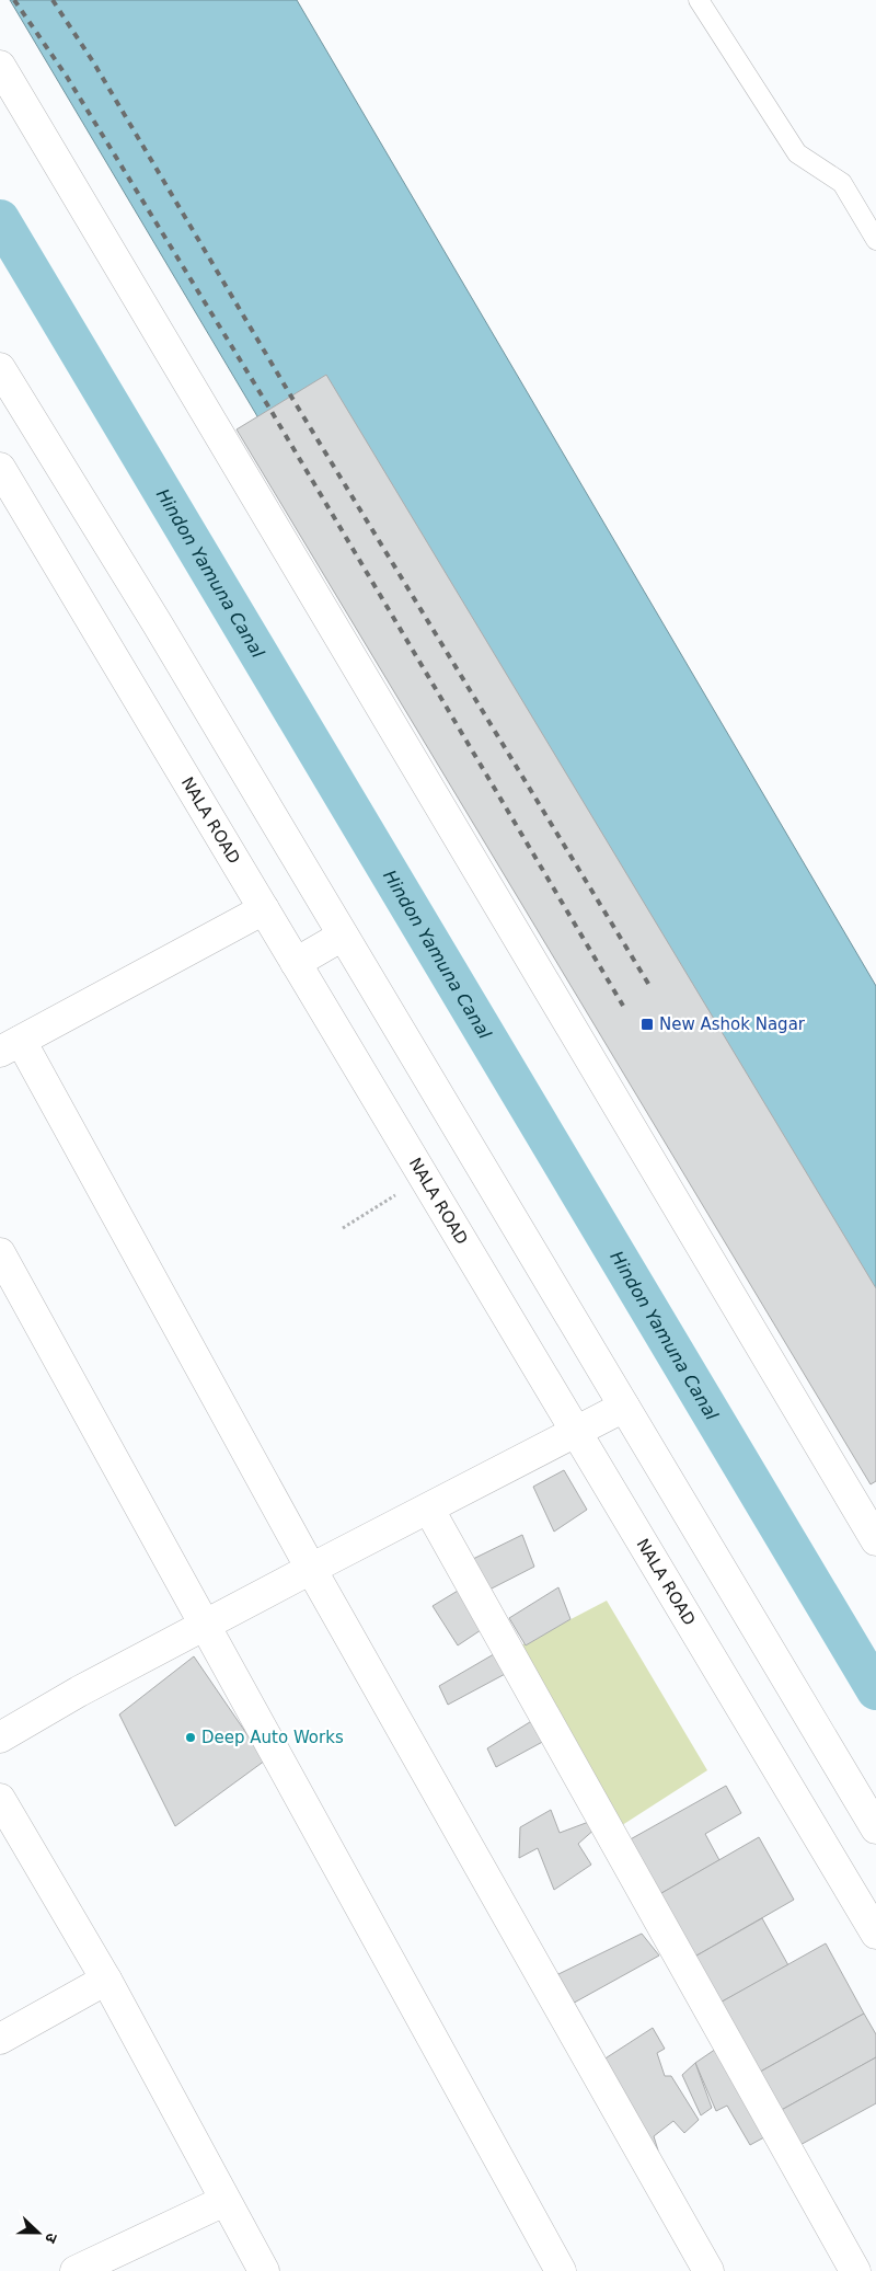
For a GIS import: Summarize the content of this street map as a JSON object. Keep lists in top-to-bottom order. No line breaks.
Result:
{"streets":{"street":["NALA ROAD"]},"water":["Hindon Yamuna Canal"],"places":{"transit":["New Ashok Nagar"],"other":["Deep Auto Works"]},"north":"right"}
